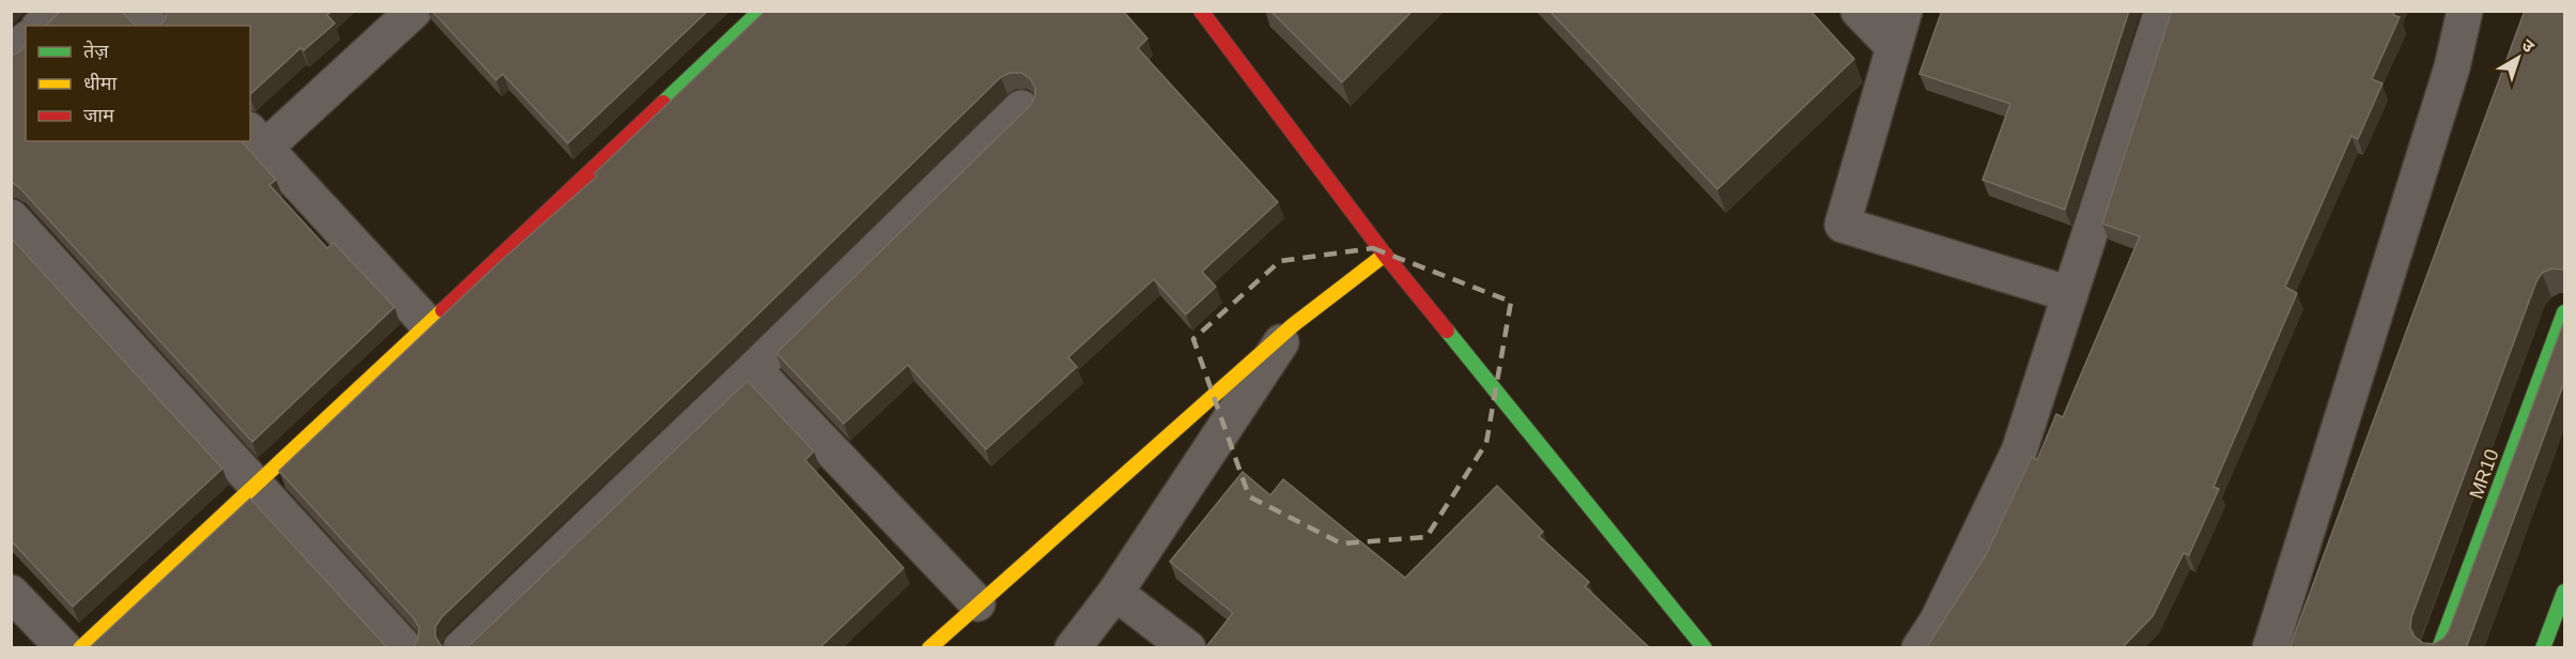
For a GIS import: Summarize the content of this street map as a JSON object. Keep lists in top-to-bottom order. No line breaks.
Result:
{"streets":{"street":["MR10"]},"legend":["तेज़","धीमा","जाम"],"north":"top right"}
